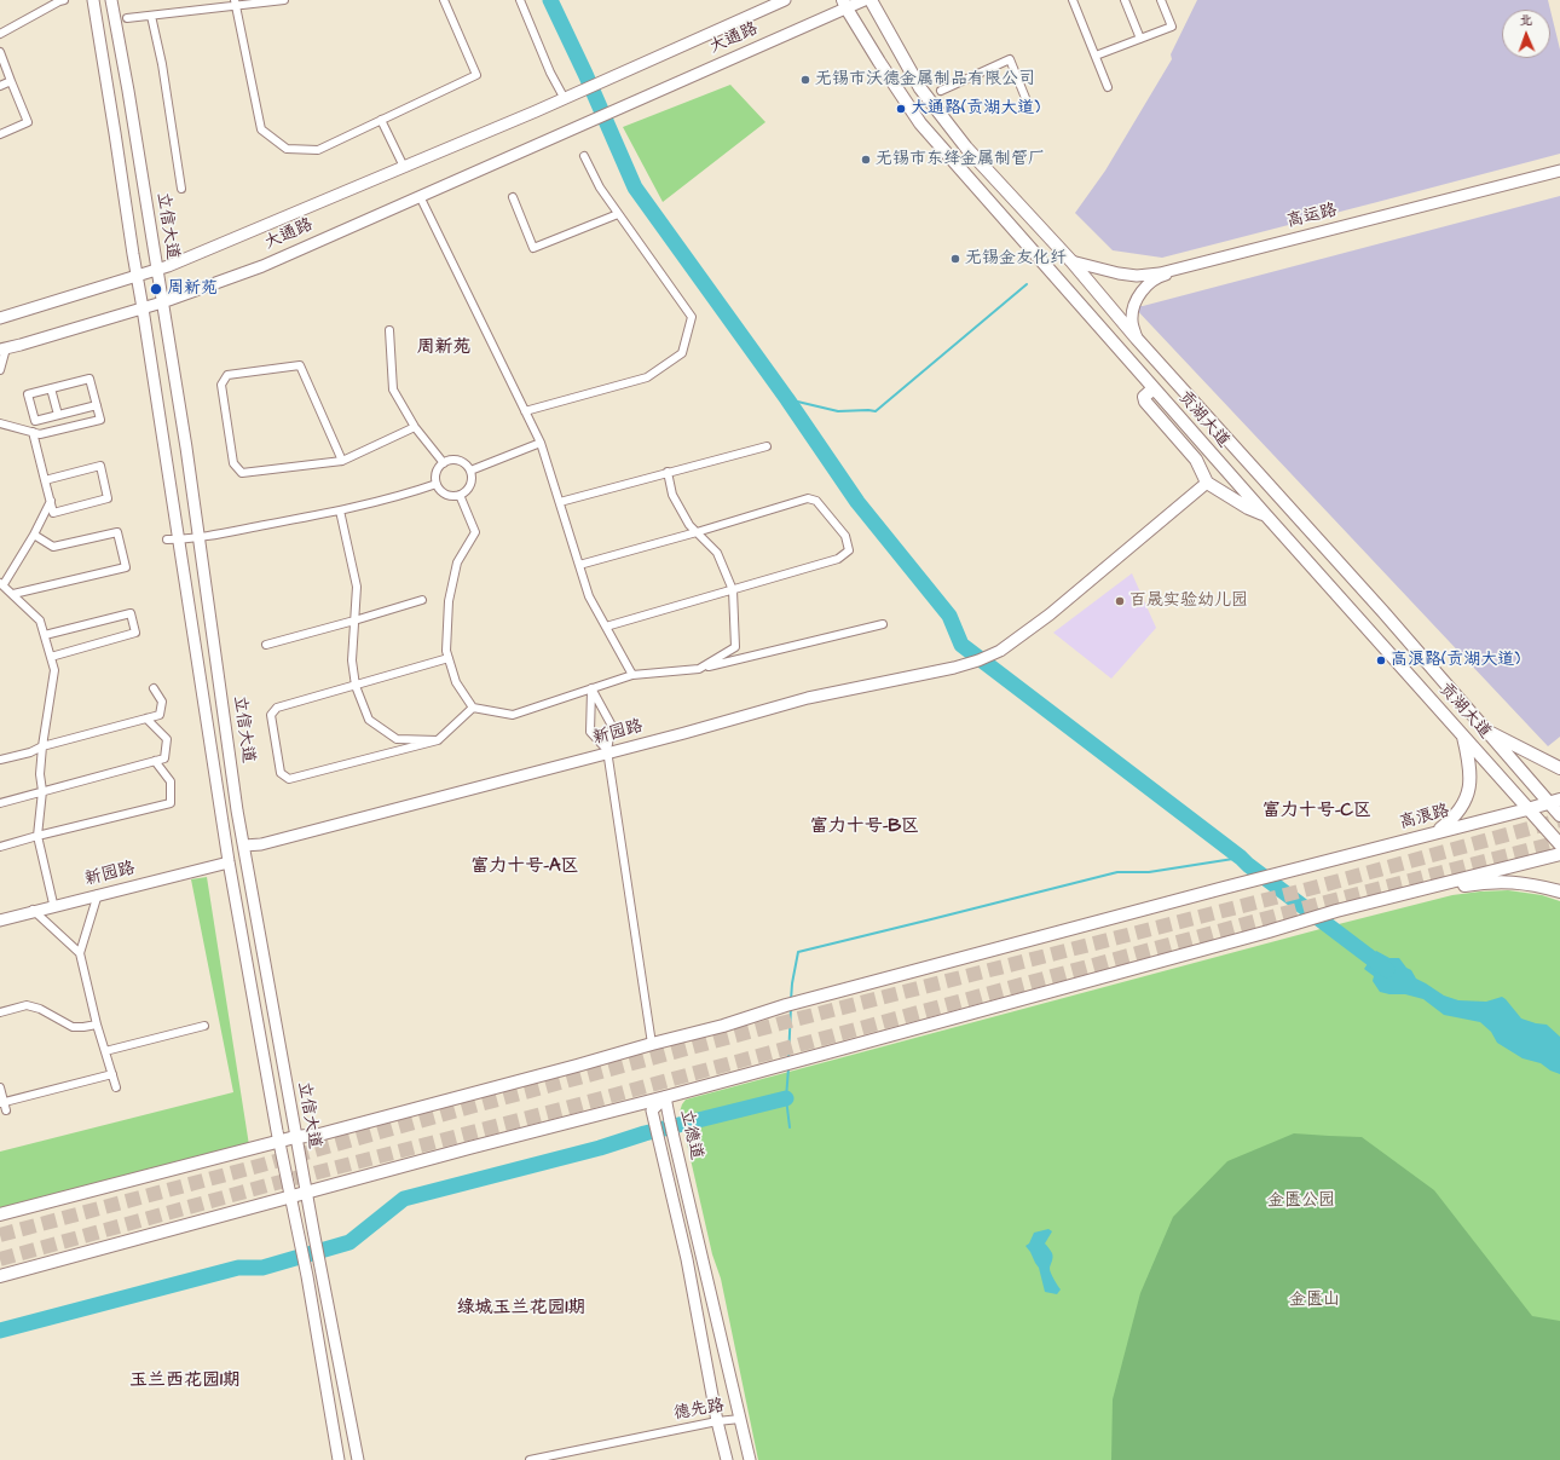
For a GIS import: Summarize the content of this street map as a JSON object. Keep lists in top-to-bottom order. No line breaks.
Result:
{"streets":{"main road":["贡湖大道","高浪路"],"street":["大通路","高运路","立信大道","新园路","立德道","德先路"]},"crossings":[["大通路","立信大道"],["大通路","贡湖大道"],["高运路","贡湖大道"],["立信大道","新园路"],["立信大道","高浪路"],["贡湖大道","高浪路"],["立德道","德先路"]],"districts":["周新苑","富力十号-C区","富力十号-B区","富力十号-A区","绿城玉兰花园1期","玉兰西花园1期"],"parks":["金匮公园","金匮山"],"places":["无锡市沃德金属制品有限公司","大通路(贡湖大道)","无锡市东绛金属制管厂","无锡金友化纤","周新苑","百晟实验幼儿园","高浪路(贡湖大道)"],"north":"top"}
